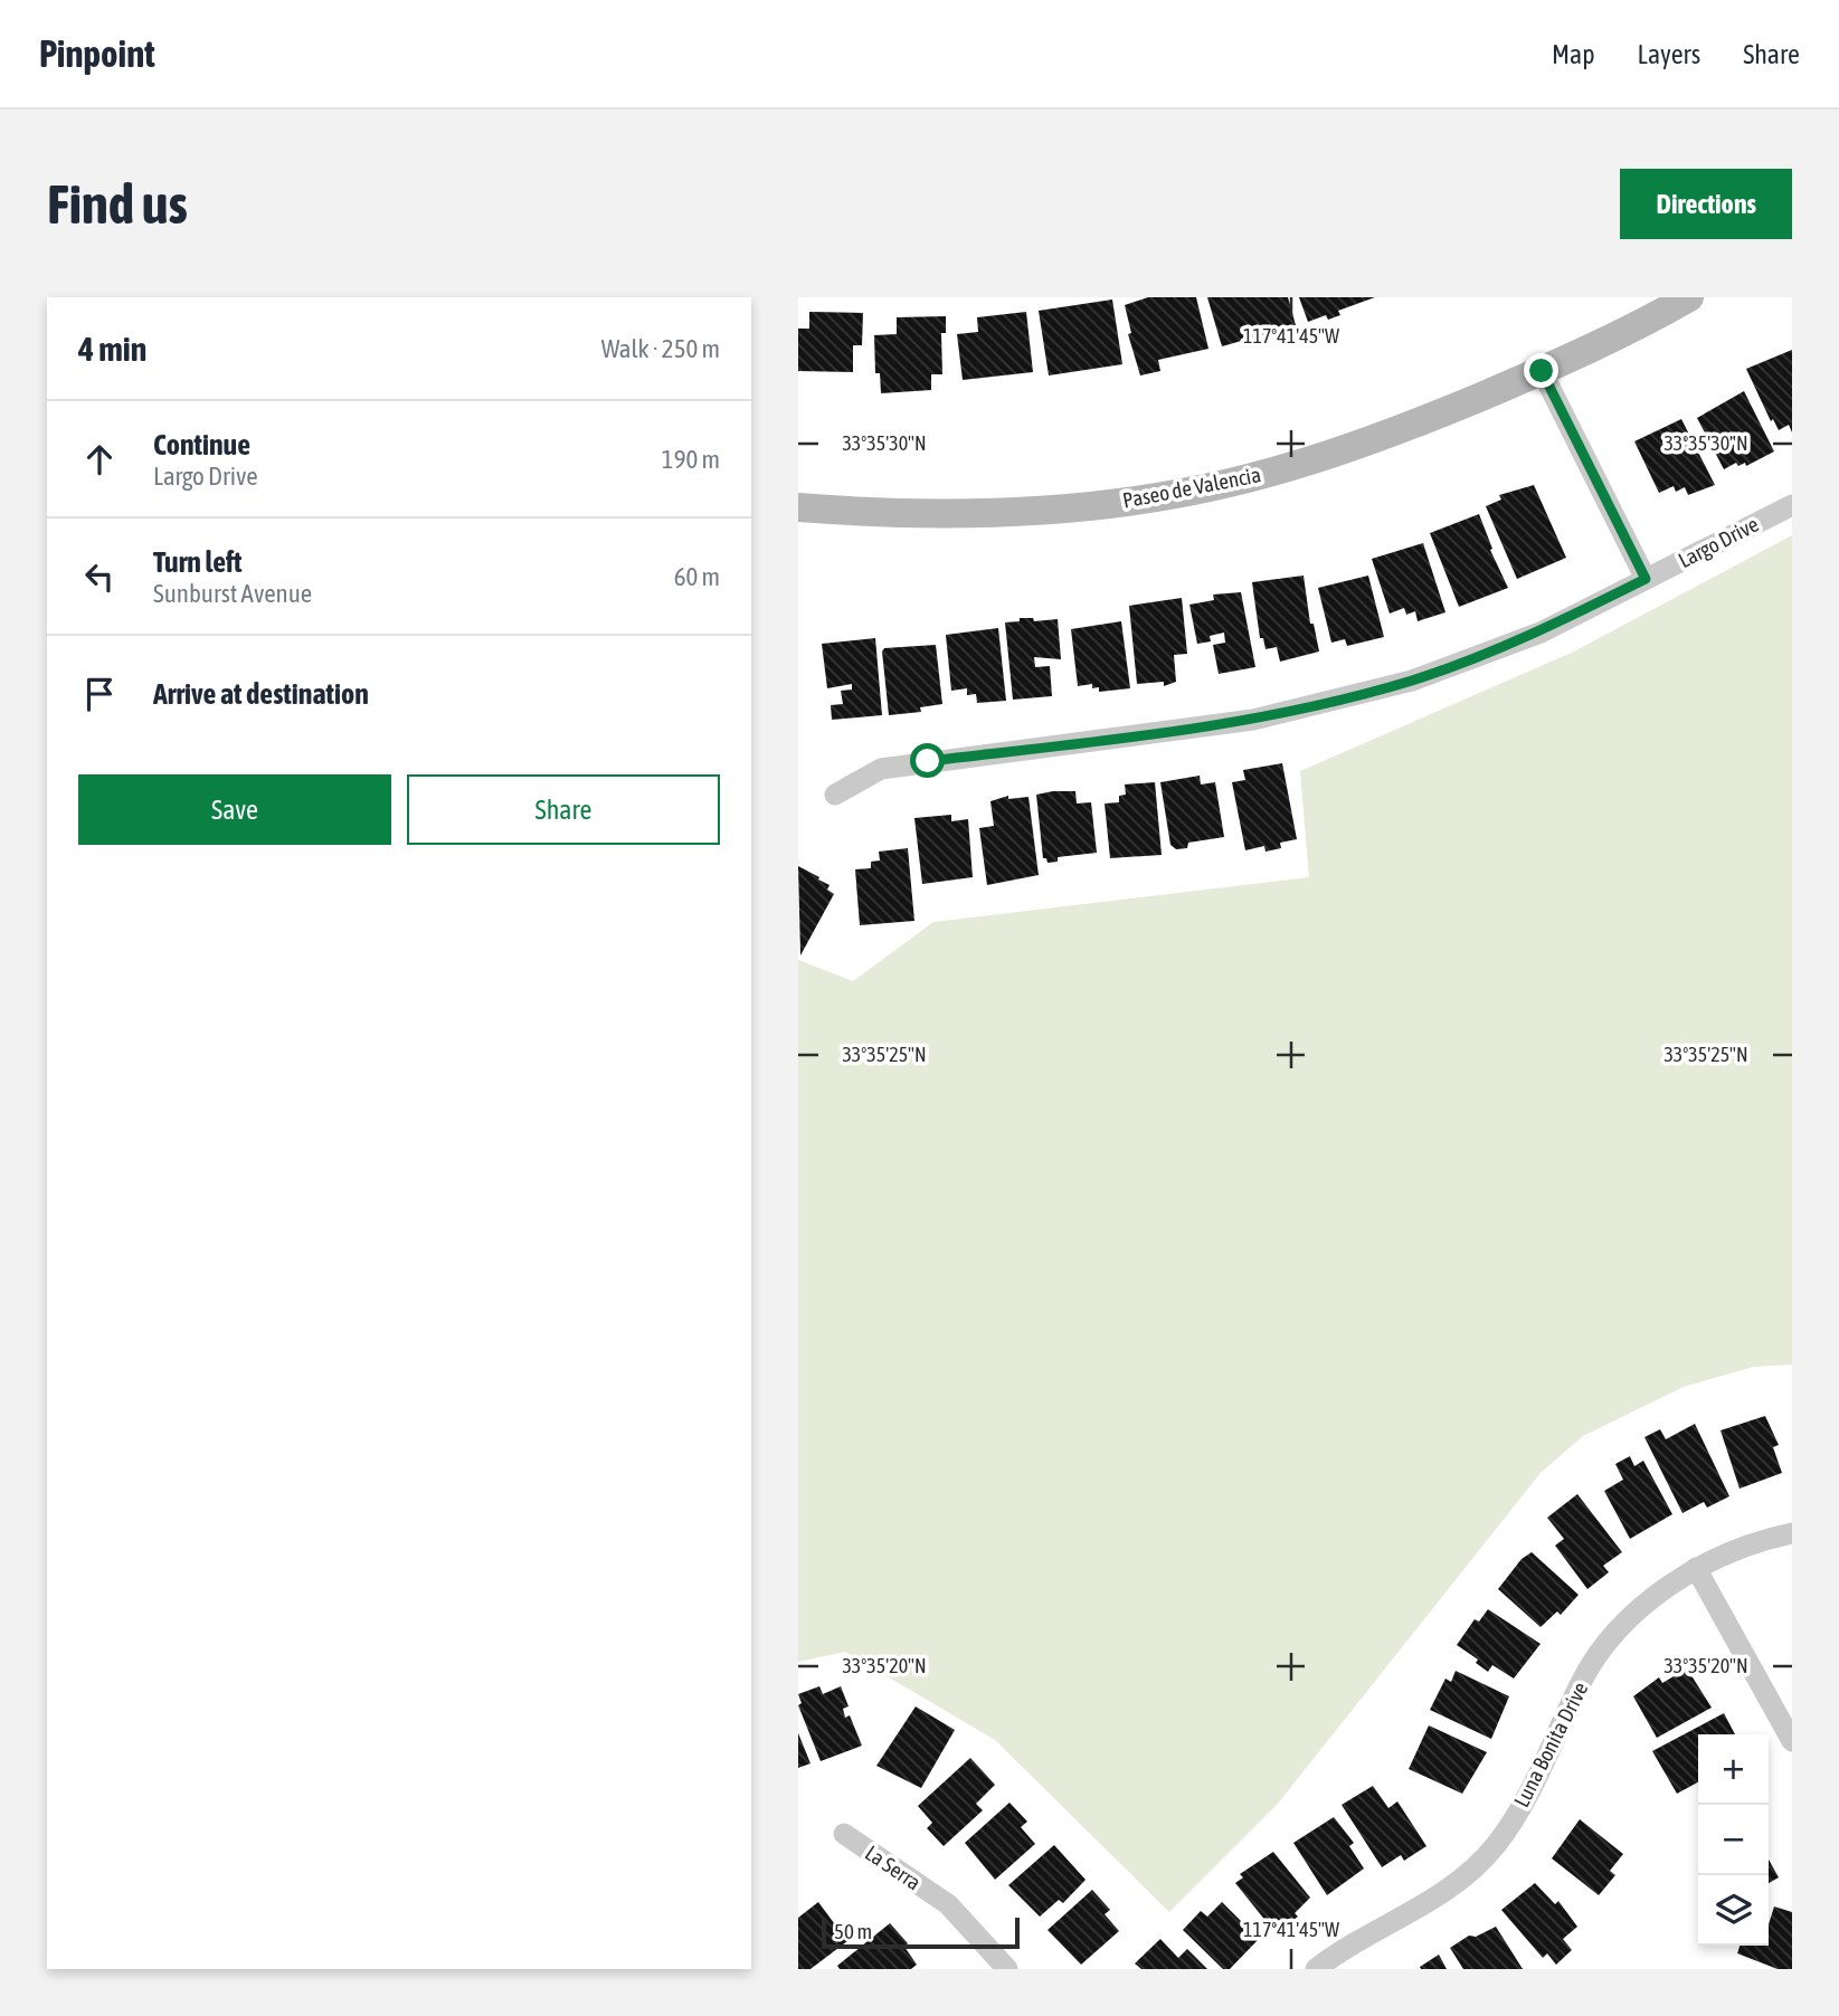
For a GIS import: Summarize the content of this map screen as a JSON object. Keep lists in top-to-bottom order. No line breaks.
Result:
{"streets":{"main road":["Paseo de Valencia"],"street":["Largo Drive","Luna Bonita Drive","La Serra"]},"scale_bar":"50 m","page":{"header":"Pinpoint","nav":["Map","Layers","Share"],"buttons":["Directions",["Save","Share"]],"title":"Find us","heading":["4 min","Walk · 250 m"],"list":[["Continue","Largo Drive","190 m"],["Turn left","Sunburst Avenue","60 m"],"Arrive at destination"],"map_buttons":["+","−"],"scale":"50 m"},"coordinates":["117°41'45\"W","33°35'30\"N","33°35'25\"N","33°35'20\"N"]}
